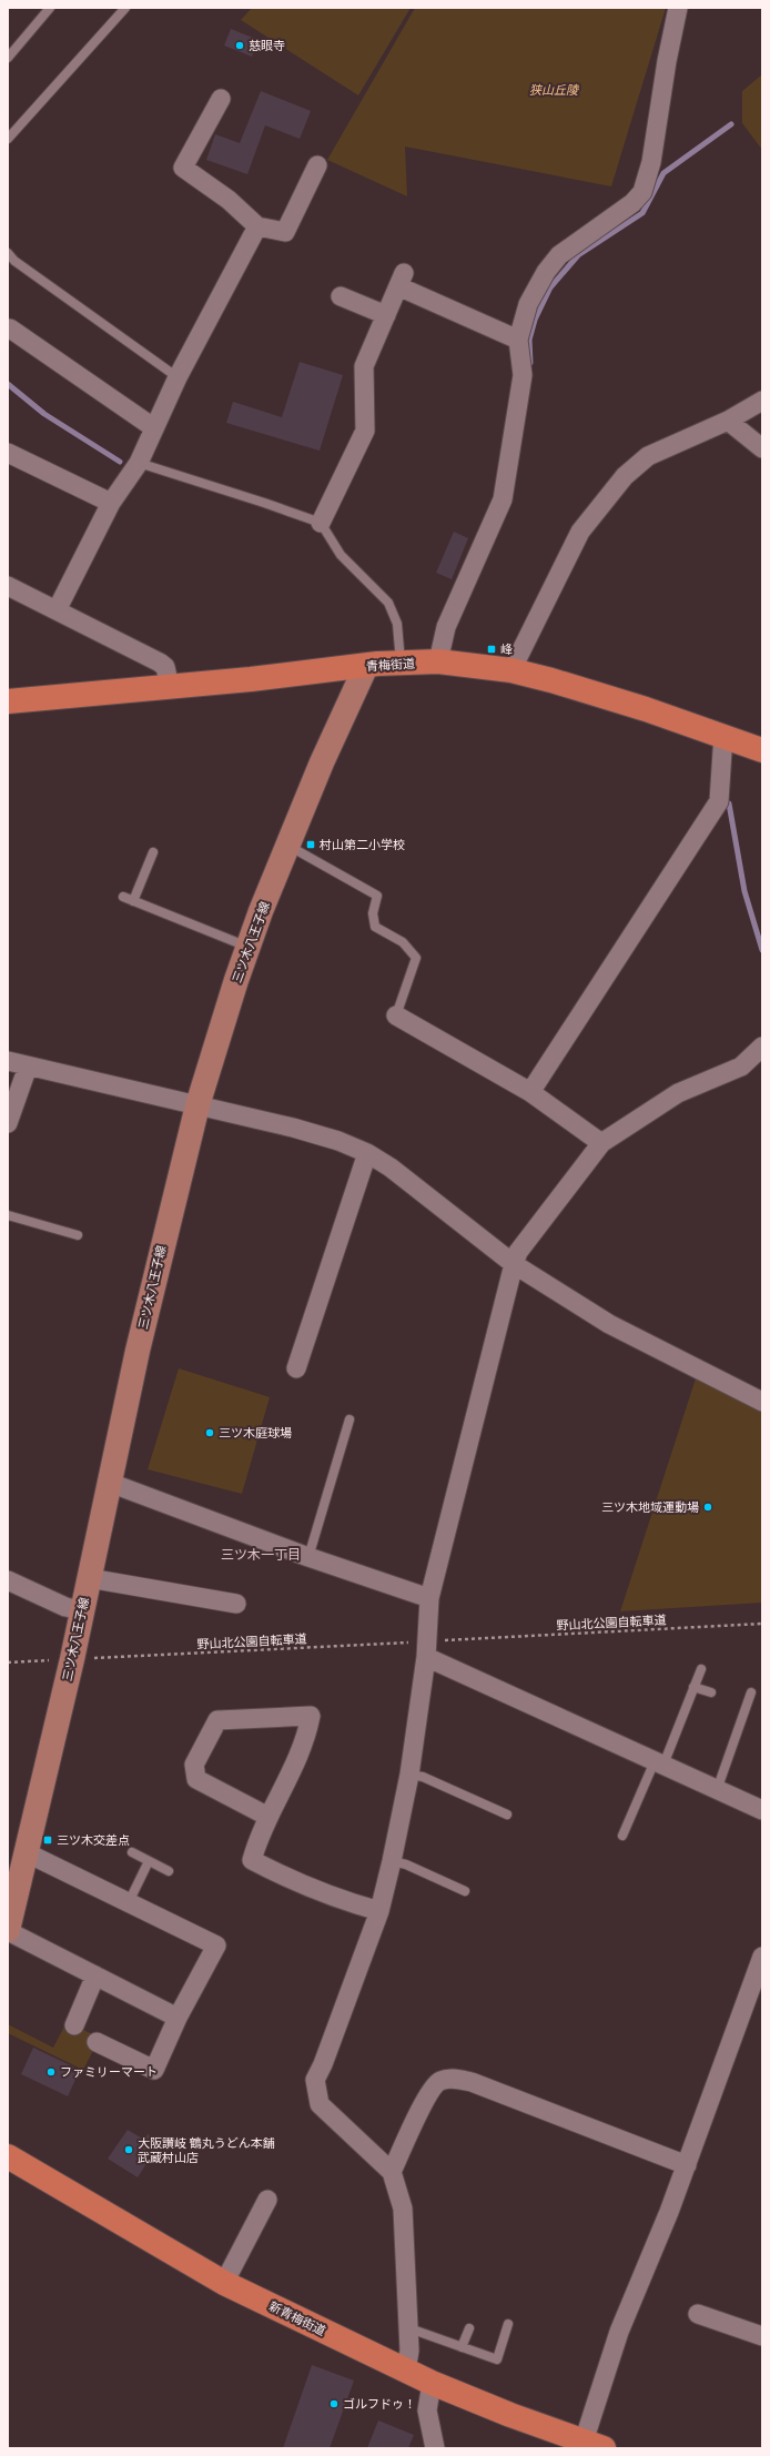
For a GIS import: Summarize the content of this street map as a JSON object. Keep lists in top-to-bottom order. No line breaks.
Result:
{"streets":{"main road":["青梅街道","三ツ木八王子線","新青梅街道"],"path":["野山北公園自転車道"]},"crossings":[["青梅街道","三ツ木八王子線"]],"districts":["三ツ木一丁目"],"parks":["狭山丘陵"],"places":{"other":["慈眼寺","三ツ木庭球場","三ツ木地域運動場","ファミリーマート","大阪讃岐 鶴丸うどん本舗 武蔵村山店","ゴルフドゥ！"],"transit":["峰","村山第二小学校","三ツ木交差点"]}}
